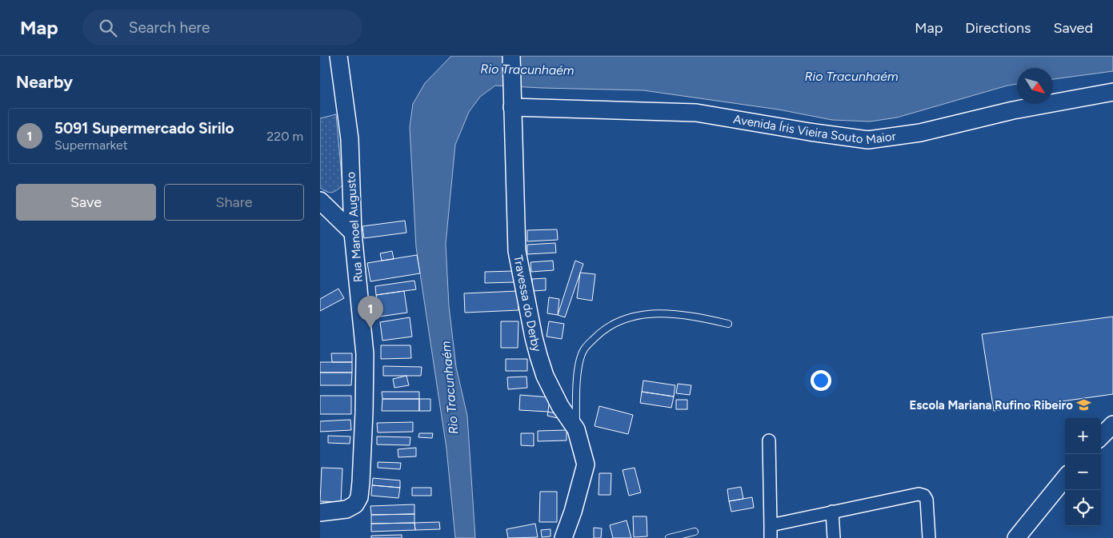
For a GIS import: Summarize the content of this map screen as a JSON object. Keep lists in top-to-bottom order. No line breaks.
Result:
{"streets":{"street":["Avenida Íris Vieira Souto Maior","Rua Manoel Augusto","Travessa do Derby"]},"crossings":[["Avenida Íris Vieira Souto Maior","Travessa do Derby"]],"water":["Rio Tracunhaém"],"places":{"school or university":["Escola Mariana Rufino Ribeiro"]},"north":"bottom right","page":{"header":"Map","search":"Search here","nav":["Map","Directions","Saved"],"heading":"Nearby","list":[{"mark":"1","name":"5091 Supermercado Sirilo","note":"Supermarket","value":"220 m"}],"buttons":["Save","Share"],"pins":"1","map_buttons":["+","−"]}}
